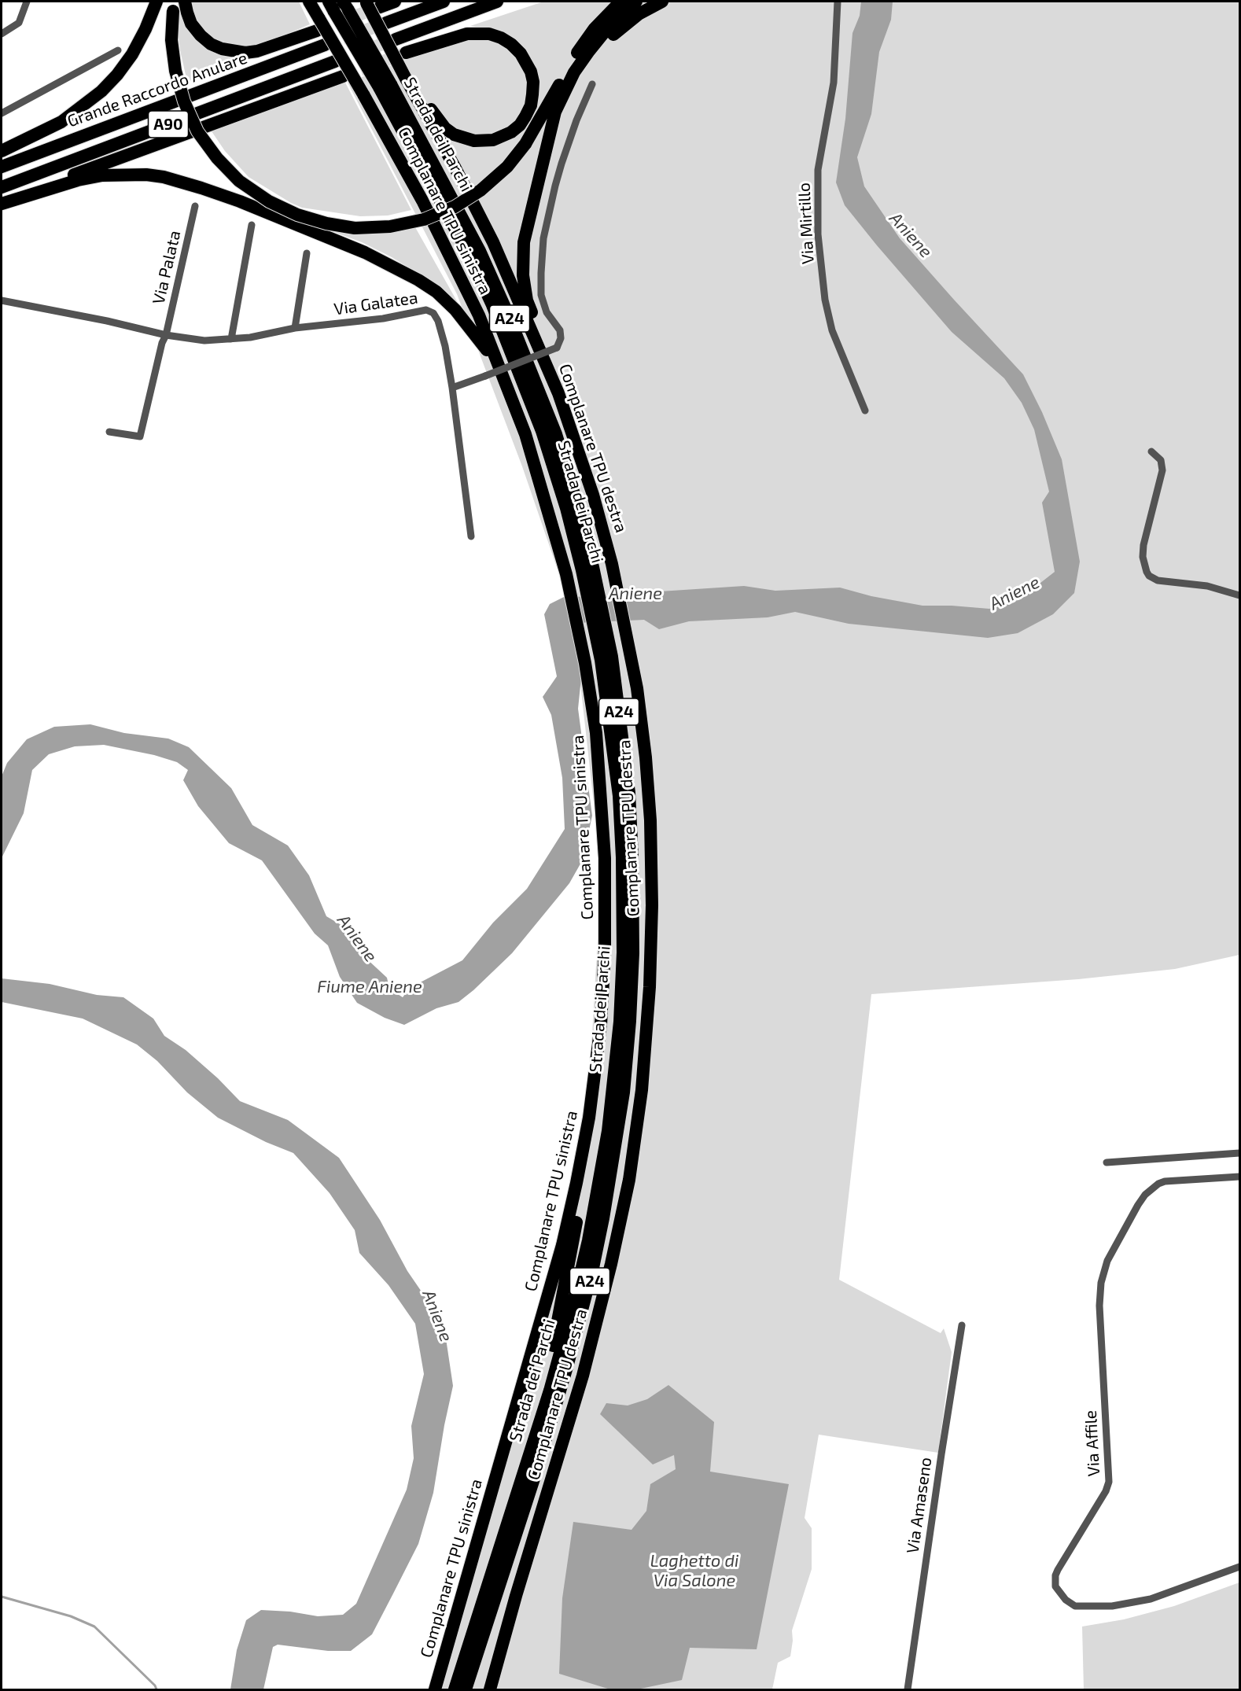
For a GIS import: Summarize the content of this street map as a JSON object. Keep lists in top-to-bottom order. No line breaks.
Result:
{"streets":{"highway":["Grande Raccordo Anulare","A90","Strada dei Parchi","Complanare TPU sinistra","A24","Complanare TPU destra"],"street":["Via Mirtillo","Via Palata","Via Galatea","Via Affile","Via Amaseno"]},"crossings":[["Via Palata","Via Galatea"]],"water":["Aniene","Fiume Aniene","Laghetto di Via Salone"]}
